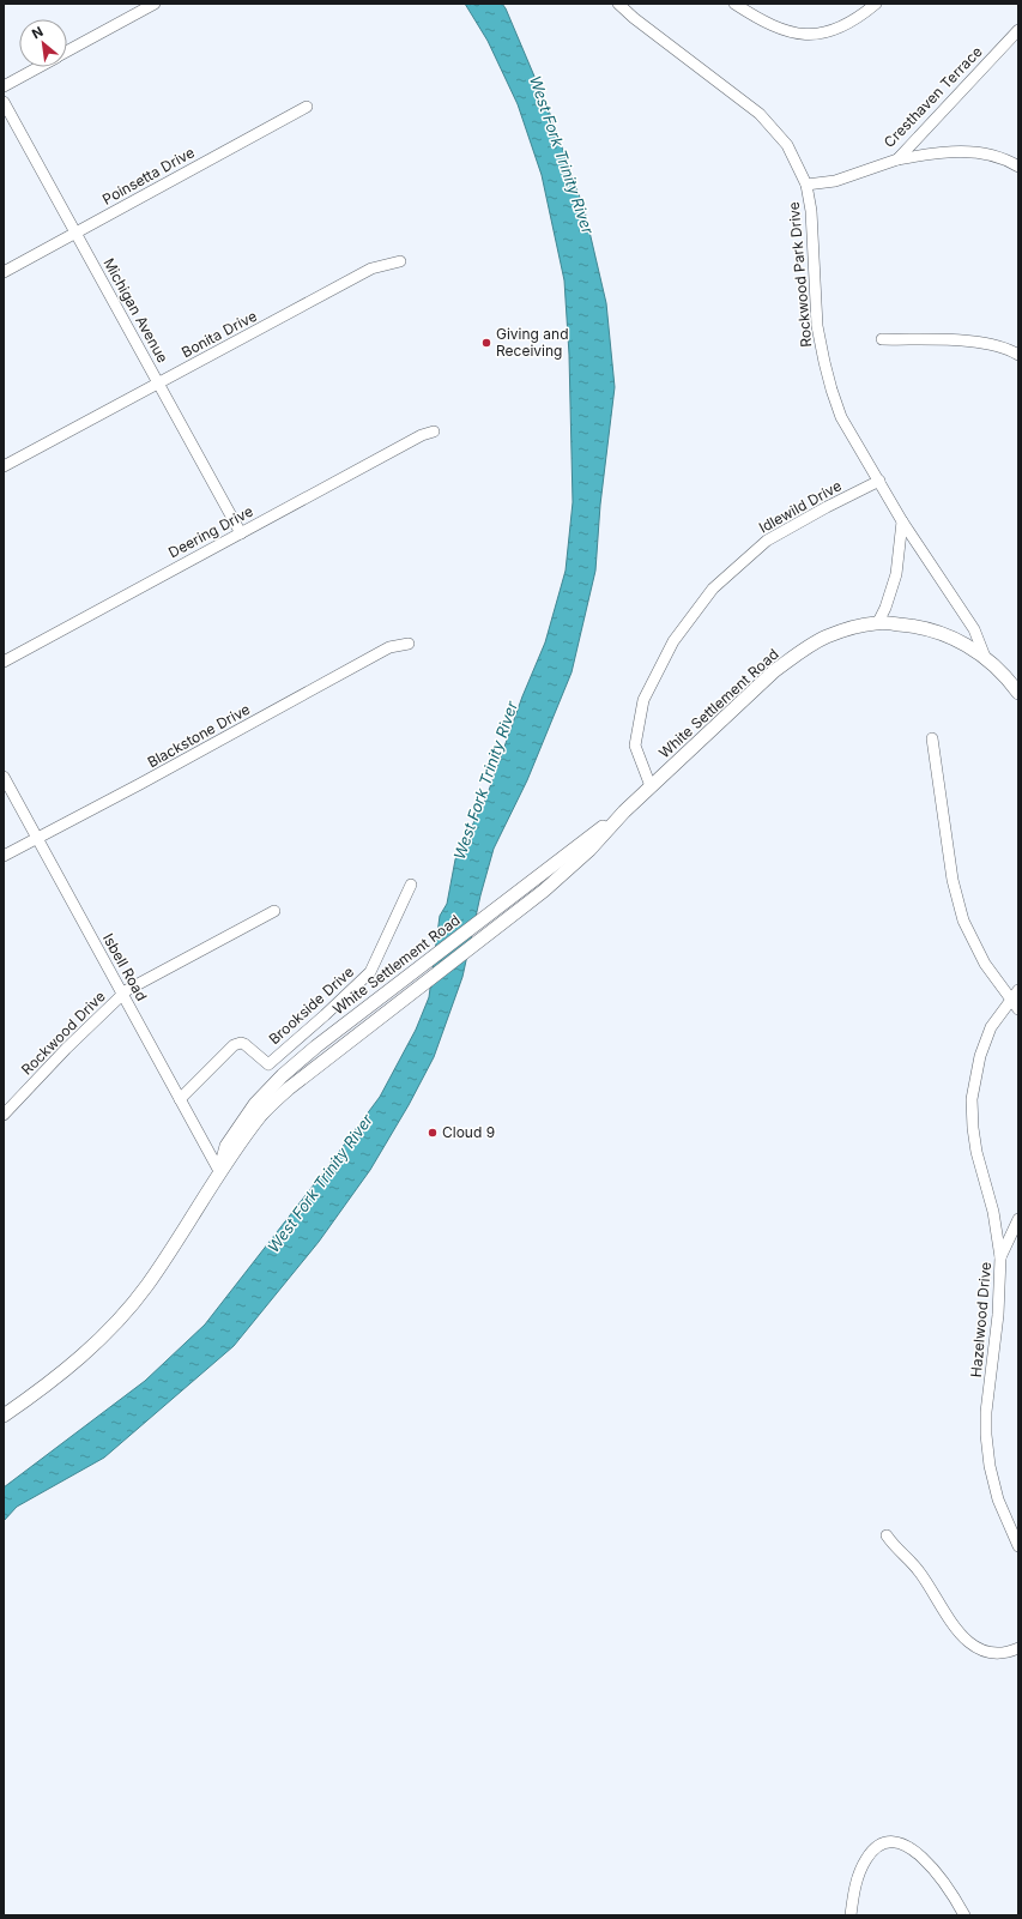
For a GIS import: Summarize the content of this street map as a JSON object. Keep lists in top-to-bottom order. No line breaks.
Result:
{"streets":{"main road":["White Settlement Road"],"street":["Cresthaven Terrace","Poinsetta Drive","Rockwood Park Drive","Michigan Avenue","Bonita Drive","Idlewild Drive","Deering Drive","Blackstone Drive","Isbell Road","Brookside Drive","Rockwood Drive","Hazelwood Drive"]},"crossings":[["Cresthaven Terrace","Rockwood Park Drive"],["Poinsetta Drive","Michigan Avenue"],["Rockwood Park Drive","Idlewild Drive"],["Rockwood Park Drive","White Settlement Road"],["Michigan Avenue","Bonita Drive"],["Michigan Avenue","Deering Drive"],["Idlewild Drive","White Settlement Road"],["White Settlement Road","Isbell Road"],["Blackstone Drive","Isbell Road"],["Isbell Road","Brookside Drive"],["Isbell Road","Rockwood Drive"]],"water":["West Fork Trinity River"],"places":["Giving and Receiving","Cloud 9"],"north":"top left"}
